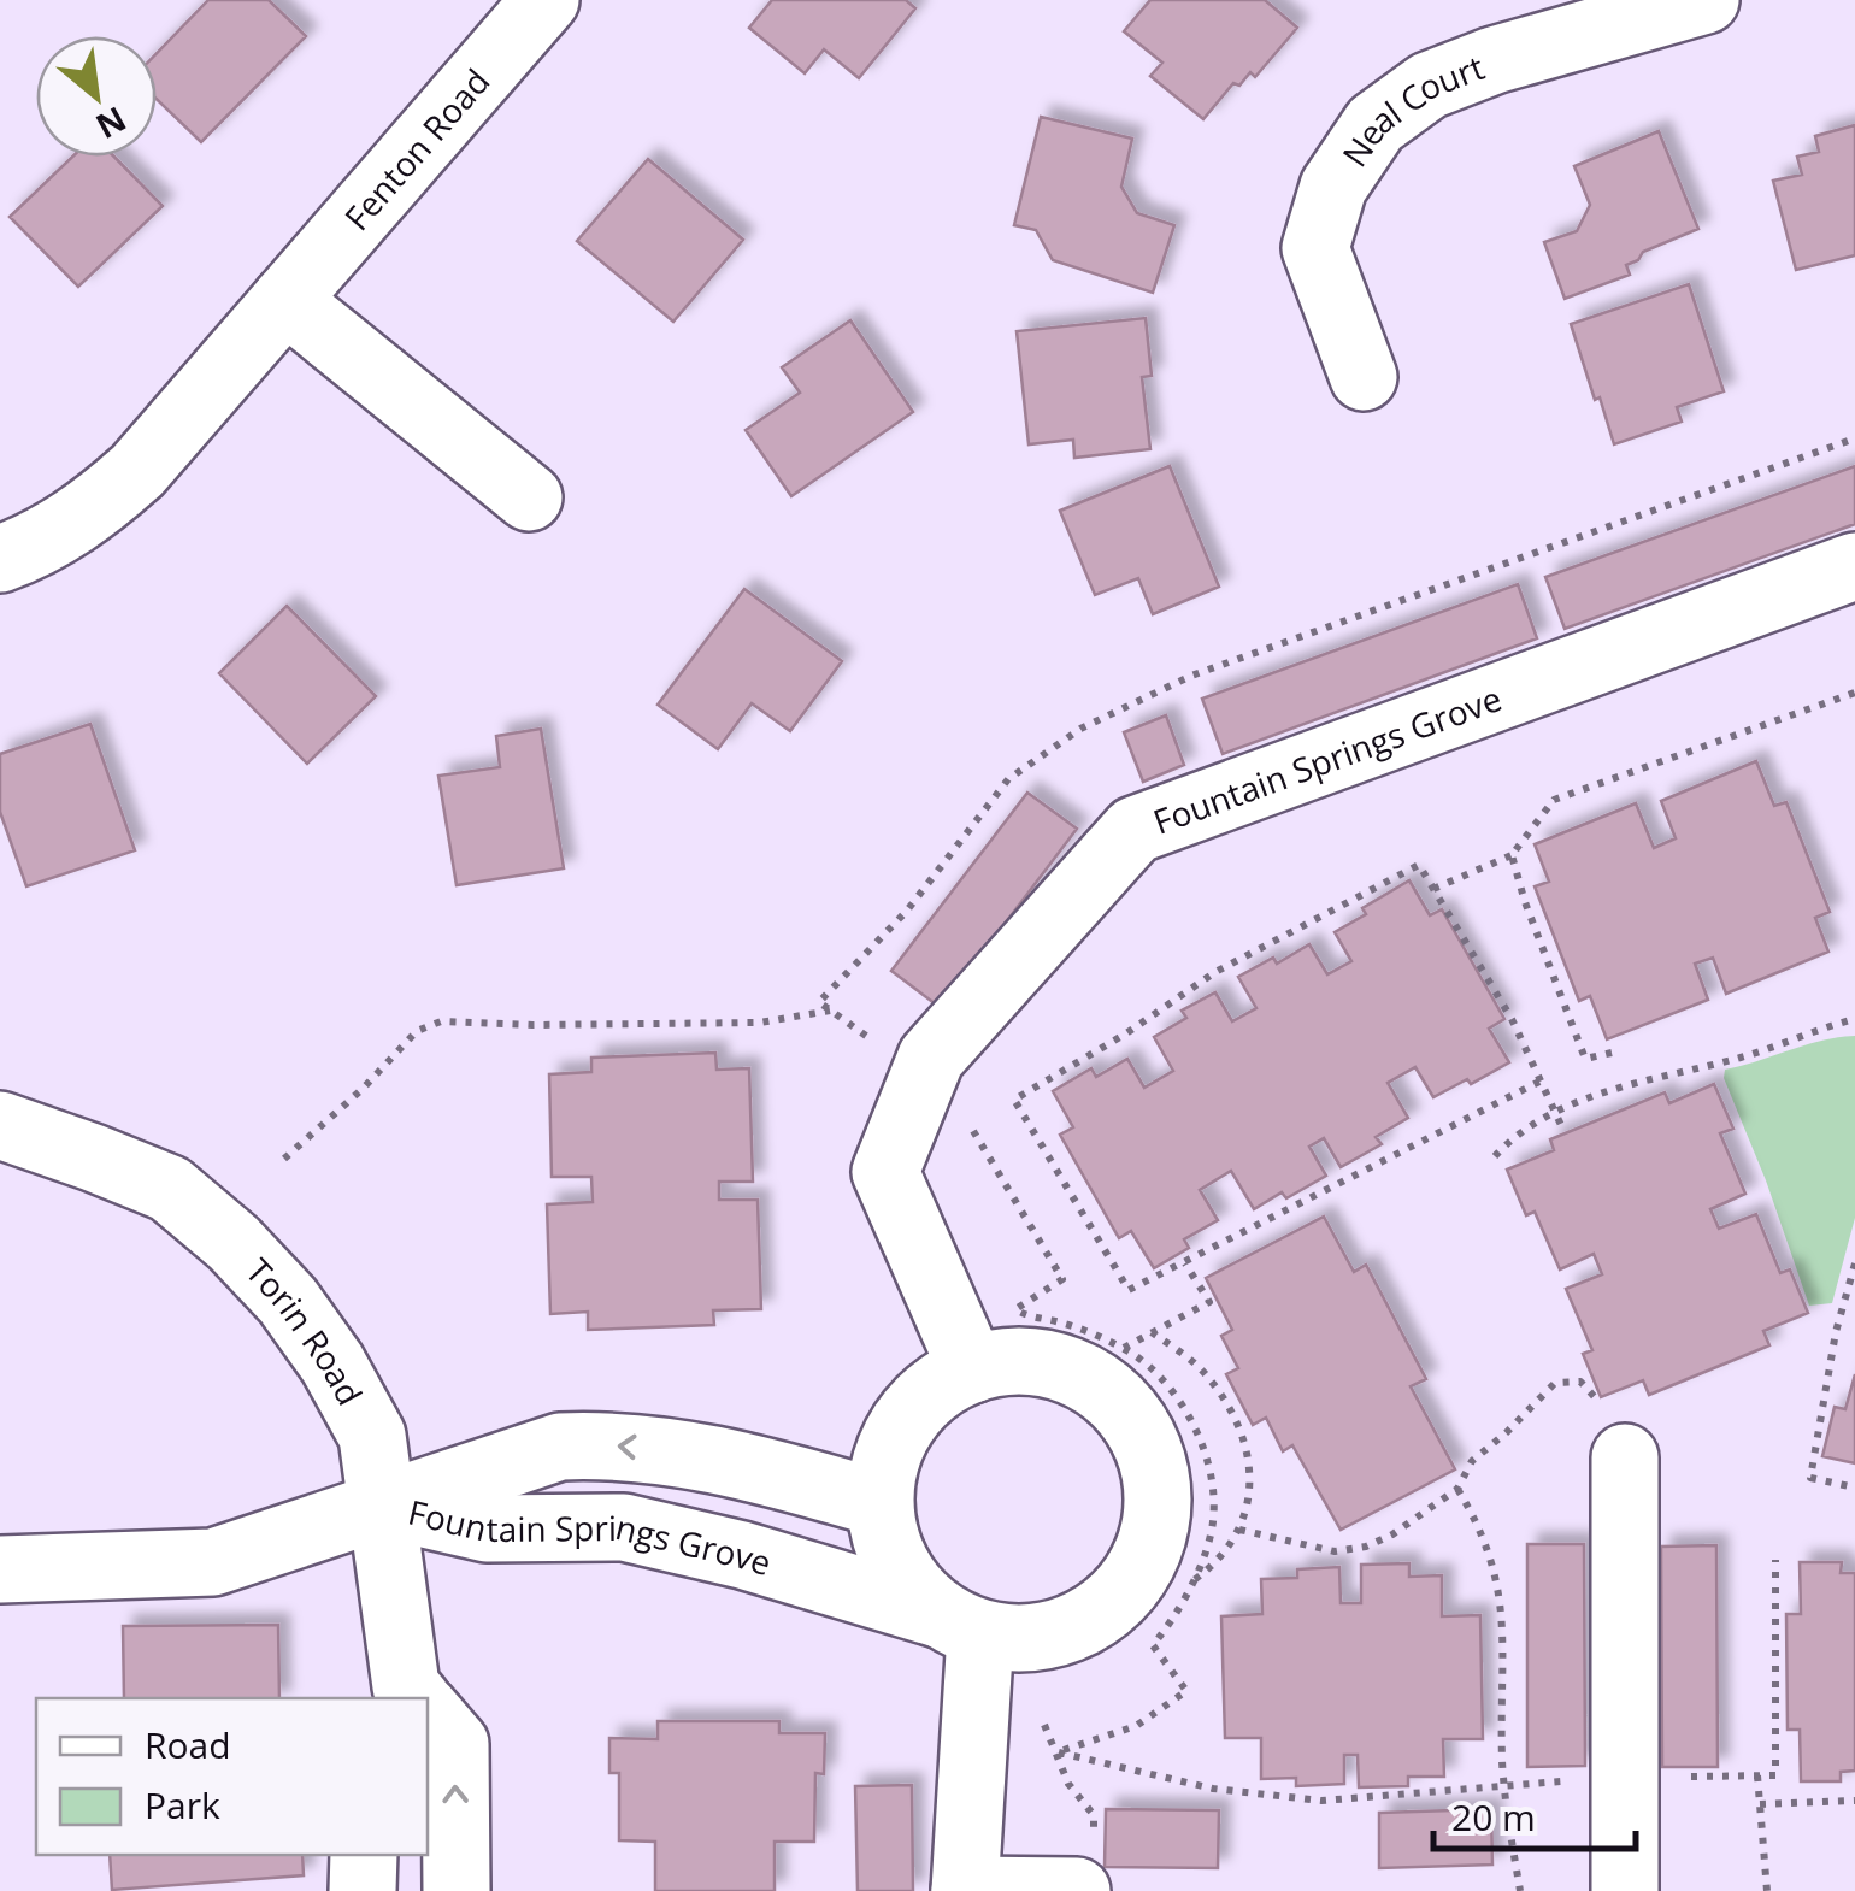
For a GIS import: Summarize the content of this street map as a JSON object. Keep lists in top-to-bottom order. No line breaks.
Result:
{"streets":{"street":["Neal Court","Fenton Road","Fountain Springs Grove","Torin Road"]},"crossings":[["Fountain Springs Grove","Torin Road"]],"legend":["Road","Park"],"scale_bar":"20 m","north":"bottom right"}
